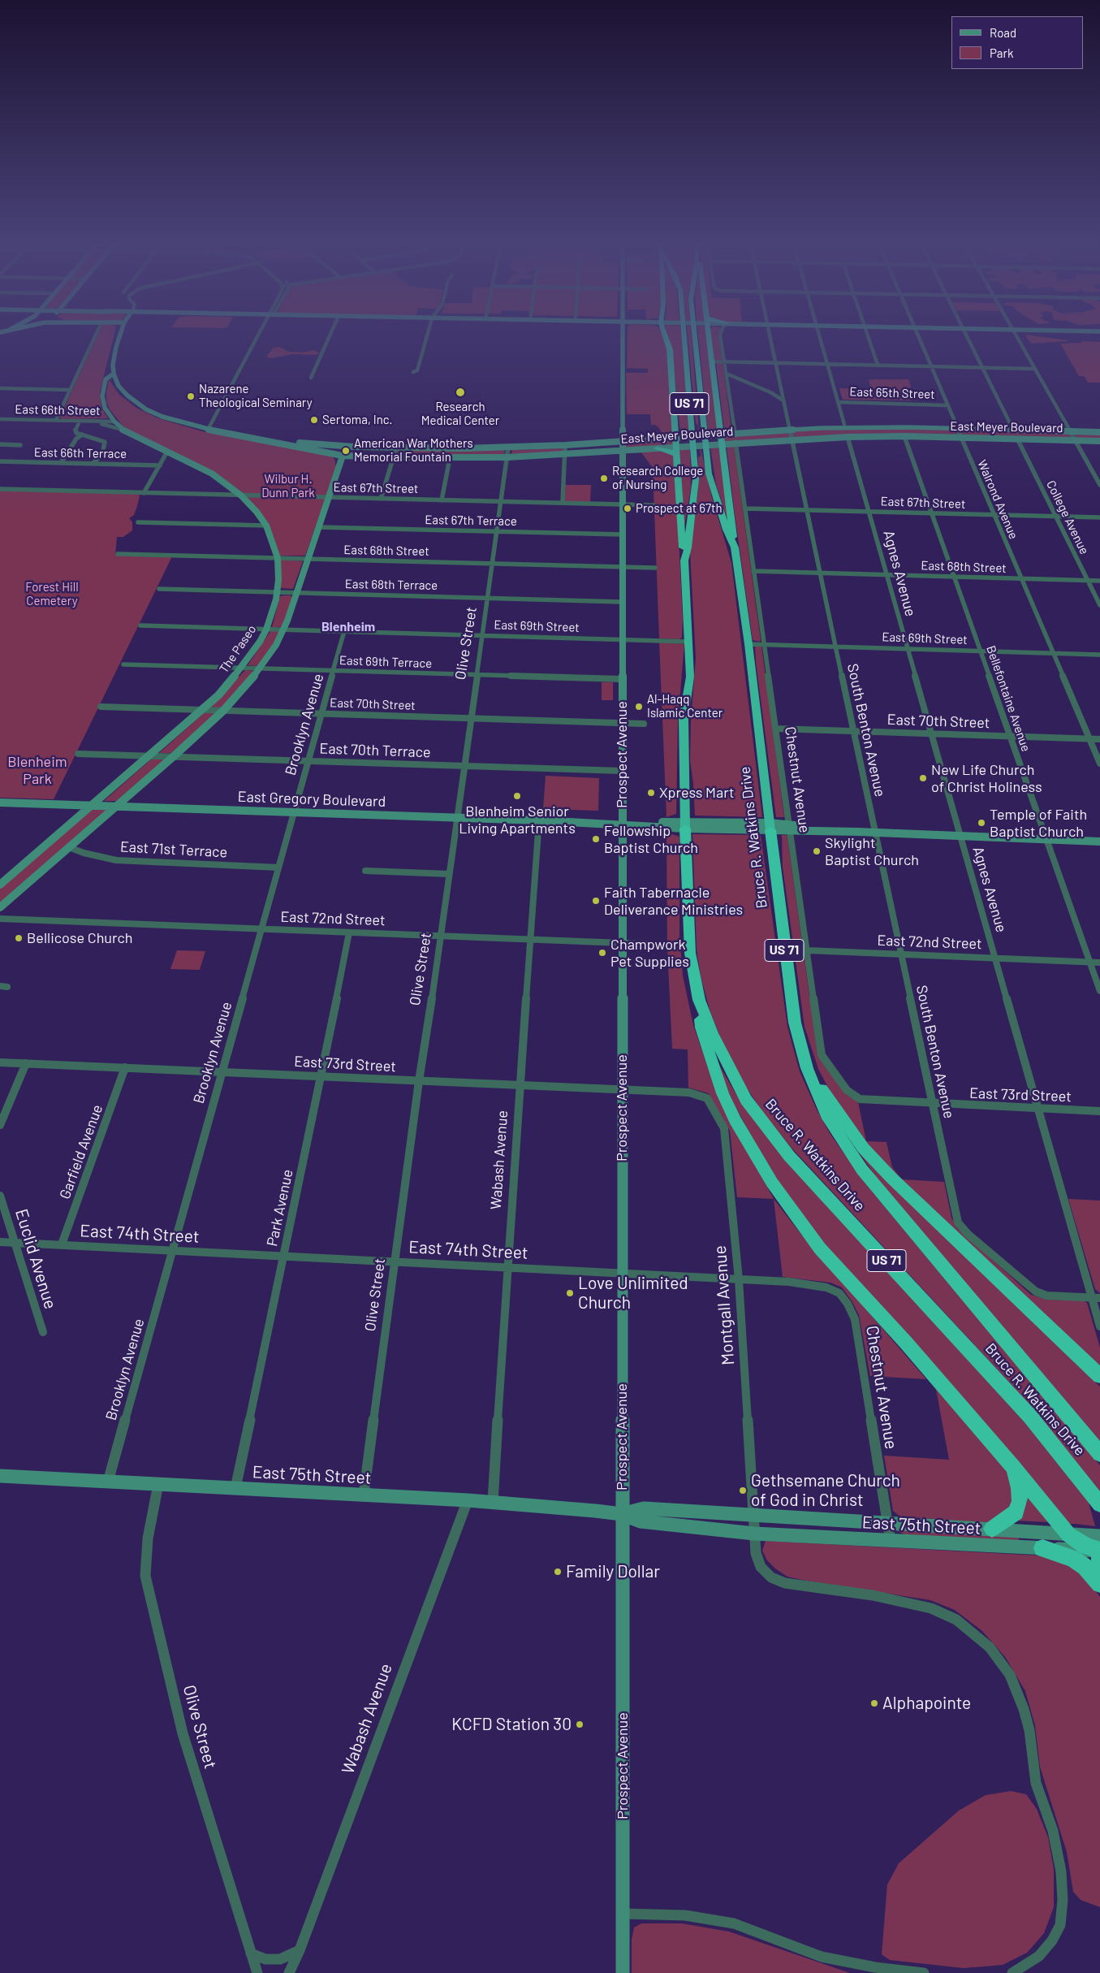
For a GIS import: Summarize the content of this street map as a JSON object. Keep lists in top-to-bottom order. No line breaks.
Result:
{"streets":{"highway":["US 71","Bruce R. Watkins Drive"],"main road":["East Meyer Boulevard","The Paseo","Prospect Avenue","East Gregory Boulevard","East 75th Street"],"street":["East 65th Street","East 66th Street","East 66th Terrace","East 67th Street","Walrond Avenue","College Avenue","East 67th Terrace","East 68th Street","Agnes Avenue","East 68th Terrace","East 69th Street","Olive Street","East 69th Terrace","Bellefontaine Avenue","East 70th Street","Brooklyn Avenue","South Benton Avenue","East 70th Terrace","Chestnut Avenue","East 71st Terrace","East 72nd Street","East 73rd Street","Garfield Avenue","Wabash Avenue","Park Avenue","East 74th Street","Euclid Avenue","Montgall Avenue"]},"crossings":[["East 65th Street","Walrond Avenue"],["East 66th Street","The Paseo"],["East Meyer Boulevard","Walrond Avenue"],["East Meyer Boulevard","College Avenue"],["East Meyer Boulevard","Agnes Avenue"],["East Meyer Boulevard","Olive Street"],["East Meyer Boulevard","The Paseo"],["East Meyer Boulevard","Bellefontaine Avenue"],["East Meyer Boulevard","South Benton Avenue"],["East Meyer Boulevard","Prospect Avenue"],["East Meyer Boulevard","Chestnut Avenue"],["East 67th Street","Walrond Avenue"],["East 67th Street","College Avenue"],["East 67th Street","Agnes Avenue"],["East 67th Street","Olive Street"],["East 67th Street","The Paseo"],["East 67th Street","Bellefontaine Avenue"],["East 67th Street","South Benton Avenue"],["East 67th Street","Prospect Avenue"],["East 67th Street","Chestnut Avenue"],["Walrond Avenue","East 68th Street"],["Walrond Avenue","East 69th Street"],["Walrond Avenue","East 70th Street"],["College Avenue","East 68th Street"],["East 67th Terrace","Olive Street"],["East 67th Terrace","The Paseo"],["East 67th Terrace","Prospect Avenue"],["East 68th Street","Agnes Avenue"],["East 68th Street","Olive Street"],["East 68th Street","The Paseo"],["East 68th Street","Bellefontaine Avenue"],["East 68th Street","South Benton Avenue"],["East 68th Street","Prospect Avenue"],["East 68th Street","Chestnut Avenue"],["Agnes Avenue","East 69th Street"],["Agnes Avenue","East 70th Street"],["Agnes Avenue","East Gregory Boulevard"],["Agnes Avenue","East 72nd Street"],["Agnes Avenue","East 73rd Street"],["East 68th Terrace","Olive Street"],["East 68th Terrace","The Paseo"],["East 68th Terrace","Prospect Avenue"],["East 69th Street","Olive Street"],["East 69th Street","The Paseo"],["East 69th Street","Bellefontaine Avenue"],["East 69th Street","Brooklyn Avenue"],["East 69th Street","South Benton Avenue"],["East 69th Street","Prospect Avenue"],["East 69th Street","Chestnut Avenue"],["East 69th Street","Bruce R. Watkins Drive"],["Olive Street","East 69th Terrace"],["Olive Street","East 70th Street"],["Olive Street","East 70th Terrace"],["Olive Street","East Gregory Boulevard"],["Olive Street","East 72nd Street"],["Olive Street","East 73rd Street"],["Olive Street","East 74th Street"],["Olive Street","East 75th Street"],["The Paseo","East 69th Terrace"],["The Paseo","East 70th Street"],["The Paseo","East 70th Terrace"],["The Paseo","East Gregory Boulevard"],["The Paseo","East 71st Terrace"],["East 69th Terrace","Brooklyn Avenue"],["East 69th Terrace","Prospect Avenue"],["Bellefontaine Avenue","East 70th Street"],["Bellefontaine Avenue","East Gregory Boulevard"],["Bellefontaine Avenue","East 72nd Street"],["East 70th Street","Brooklyn Avenue"],["East 70th Street","South Benton Avenue"],["East 70th Street","Prospect Avenue"],["East 70th Street","Chestnut Avenue"],["Brooklyn Avenue","East 70th Terrace"],["Brooklyn Avenue","East Gregory Boulevard"],["Brooklyn Avenue","East 71st Terrace"],["Brooklyn Avenue","East 72nd Street"],["Brooklyn Avenue","East 73rd Street"],["Brooklyn Avenue","East 74th Street"],["Brooklyn Avenue","East 75th Street"],["South Benton Avenue","East Gregory Boulevard"],["South Benton Avenue","East 72nd Street"],["South Benton Avenue","East 73rd Street"],["East 70th Terrace","Prospect Avenue"],["Prospect Avenue","East Gregory Boulevard"],["Prospect Avenue","East 72nd Street"],["Prospect Avenue","East 73rd Street"],["Prospect Avenue","East 74th Street"],["Prospect Avenue","East 75th Street"],["Chestnut Avenue","East Gregory Boulevard"],["Chestnut Avenue","East 72nd Street"],["Chestnut Avenue","East 73rd Street"],["Chestnut Avenue","East 74th Street"],["Chestnut Avenue","East 75th Street"],["East Gregory Boulevard","Bruce R. Watkins Drive"],["East Gregory Boulevard","Wabash Avenue"],["East 72nd Street","Wabash Avenue"],["East 72nd Street","Park Avenue"],["East 73rd Street","Garfield Avenue"],["East 73rd Street","Wabash Avenue"],["East 73rd Street","Park Avenue"],["East 73rd Street","Montgall Avenue"],["Garfield Avenue","East 74th Street"],["Wabash Avenue","East 74th Street"],["Wabash Avenue","East 75th Street"],["Park Avenue","East 74th Street"],["Park Avenue","East 75th Street"],["East 74th Street","Euclid Avenue"],["East 74th Street","Montgall Avenue"],["Montgall Avenue","East 75th Street"]],"districts":["Blenheim"],"parks":["Wilbur H. Dunn Park","Forest Hill Cemetery","Blenheim Park"],"places":["Research Medical Center","Nazarene Theological Seminary","Sertoma, Inc.","American War Mothers Memorial Fountain","Research College of Nursing","Prospect at 67th","Al-Haqq Islamic Center","New Life Church of Christ Holiness","Xpress Mart","Blenheim Senior Living Apartments","Temple of Faith Baptist Church","Fellowship Baptist Church","Skylight Baptist Church","Faith Tabernacle Deliverance Ministries","Bellicose Church","Champwork Pet Supplies","Love Unlimited Church","Gethsemane Church of God in Christ","Family Dollar","Alphapointe","KCFD Station 30"],"legend":["Road","Park"]}
